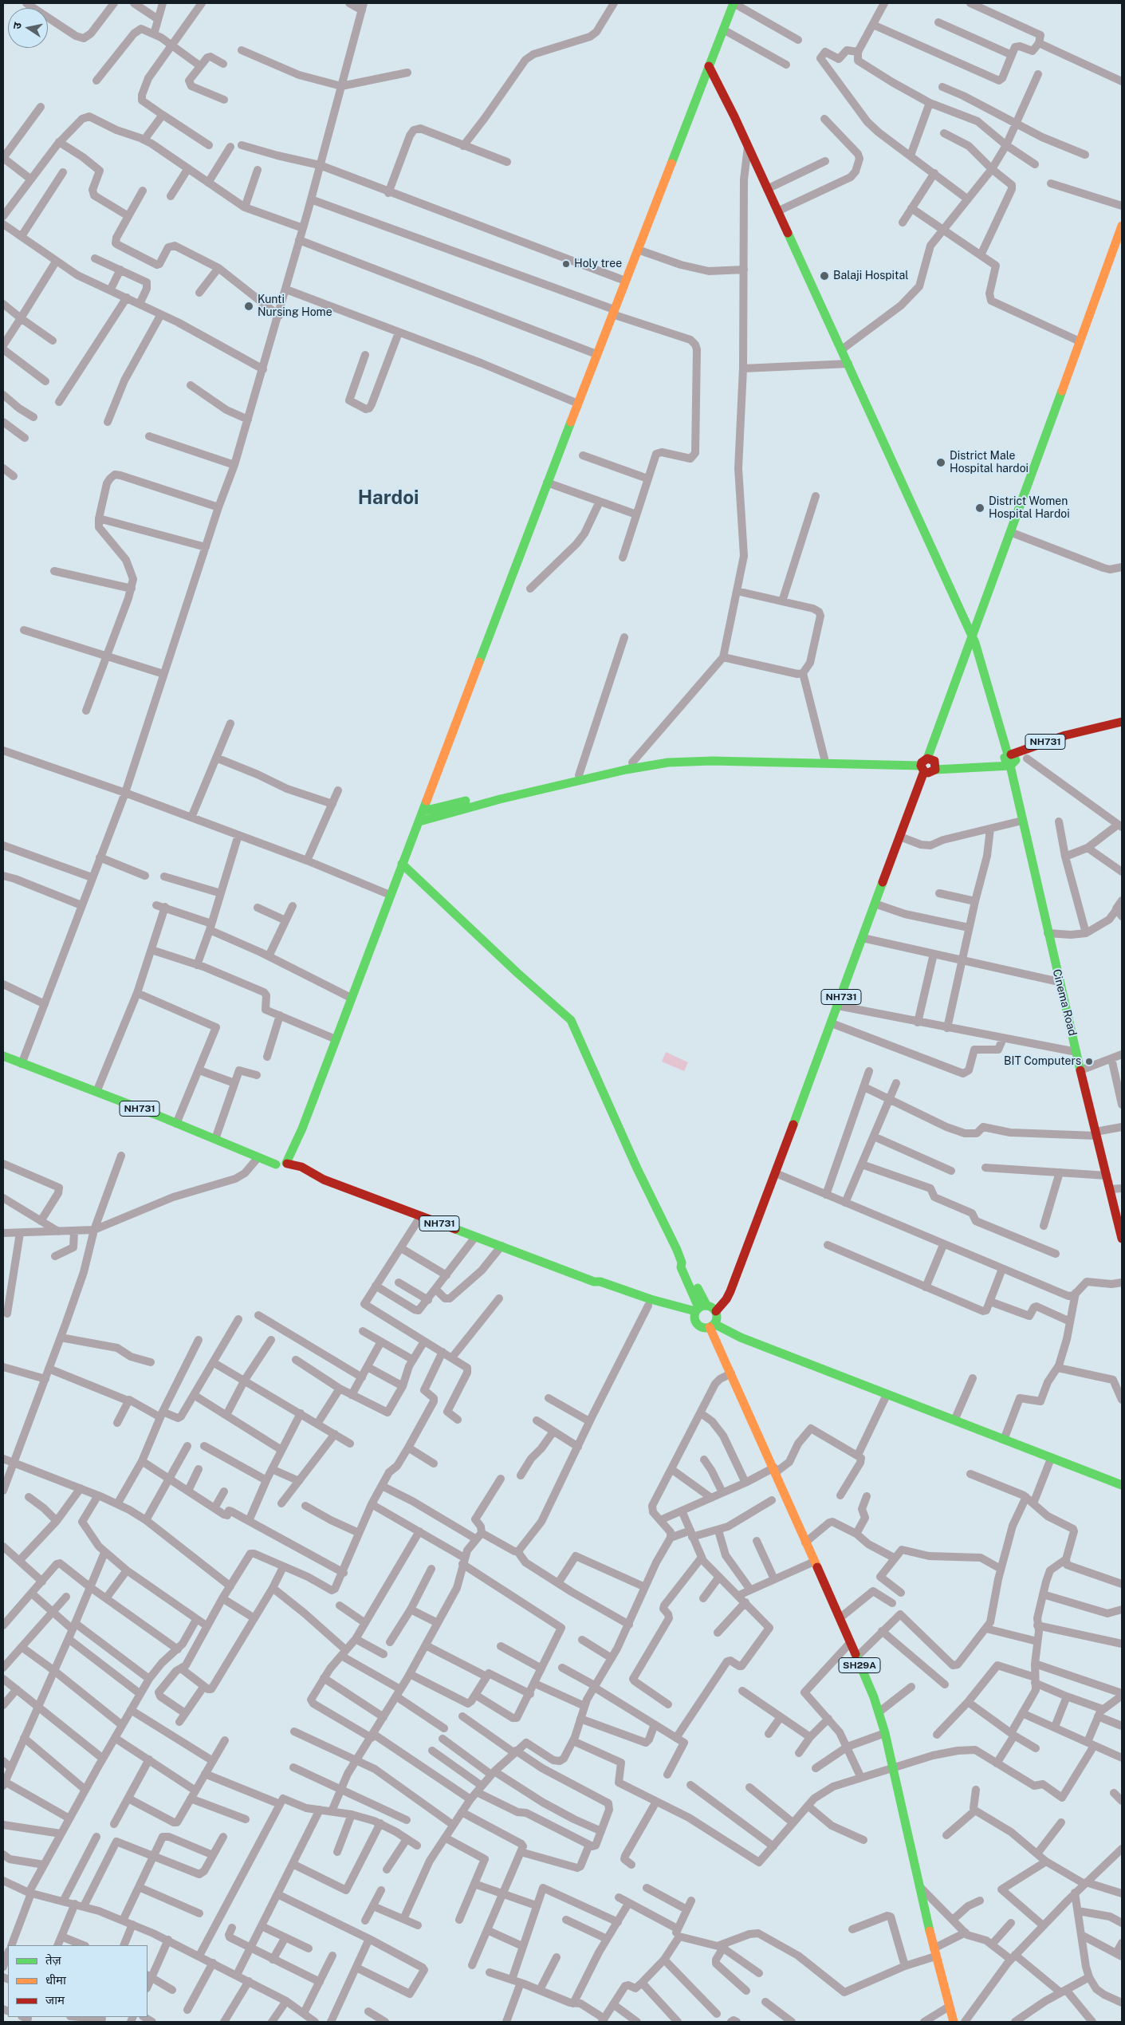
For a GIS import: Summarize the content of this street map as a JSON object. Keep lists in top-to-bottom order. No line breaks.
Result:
{"streets":{"main road":["NH731","Cinema Road","SH29A"]},"crossings":[["NH731","Cinema Road"],["NH731","SH29A"]],"districts":["Hardoi"],"places":["Holy tree","Balaji Hospital","Kunti Nursing Home","District Male Hospital hardoi","District Women Hospital Hardoi","BIT Computers"],"legend":["तेज़","धीमा","जाम"],"north":"left"}
